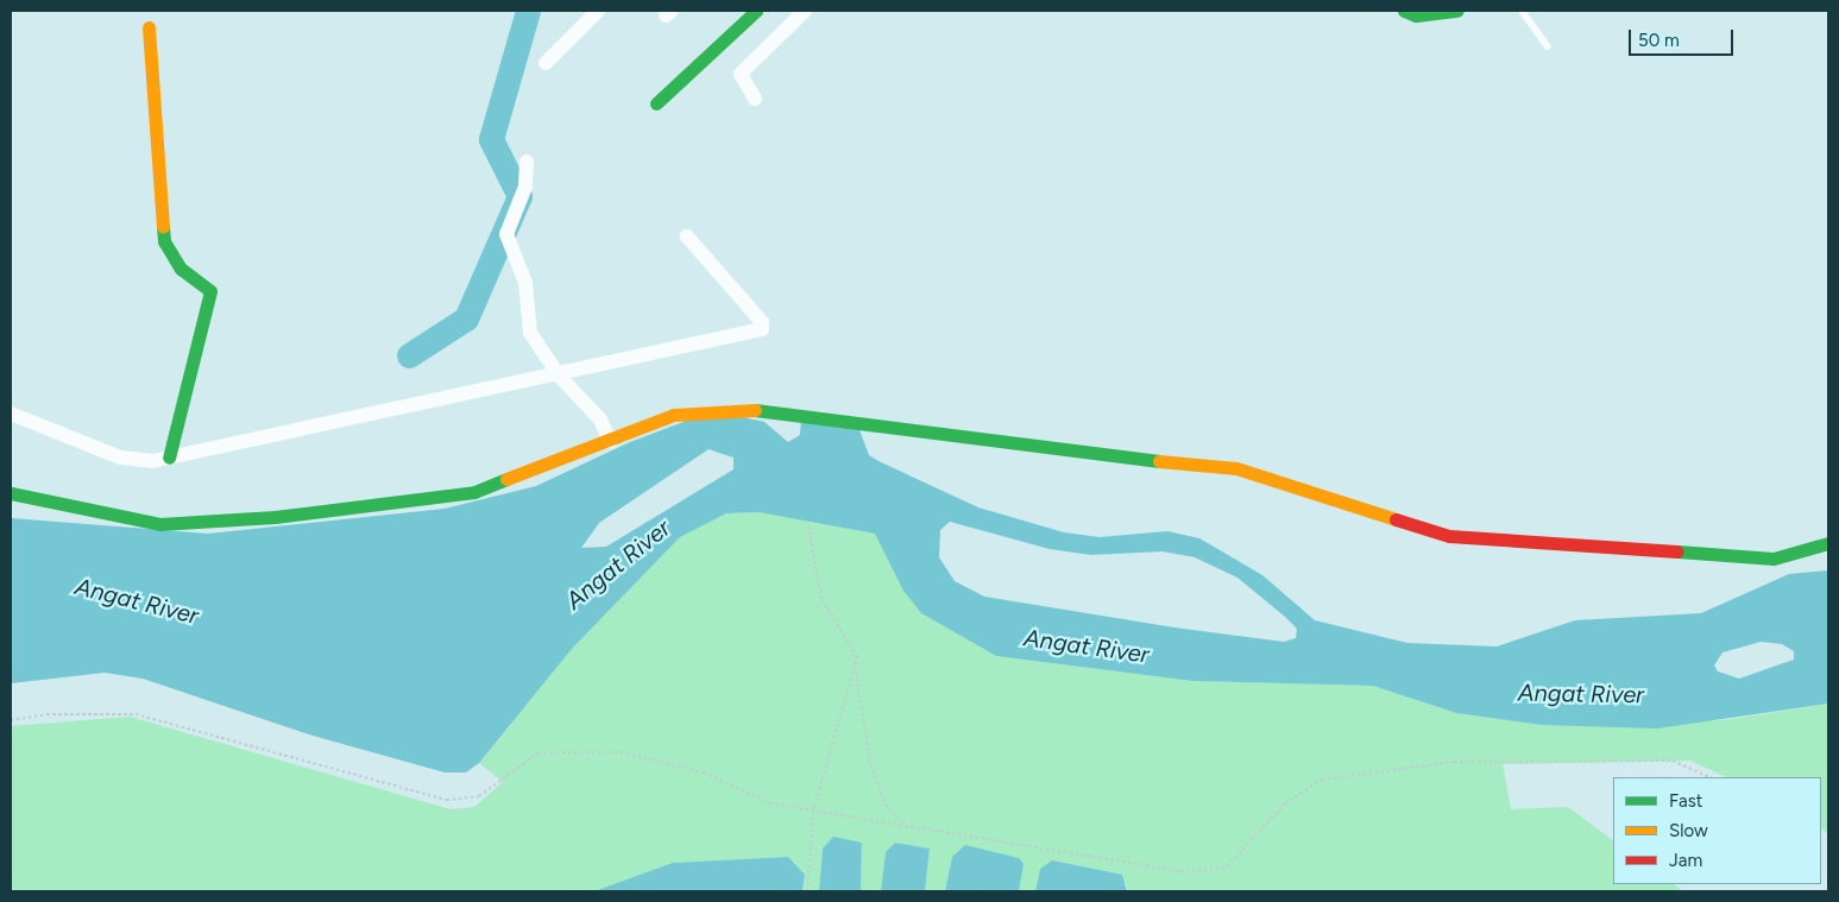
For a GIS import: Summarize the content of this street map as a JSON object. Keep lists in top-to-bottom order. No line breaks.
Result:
{"water":["Angat River"],"legend":["Fast","Slow","Jam"],"scale_bar":"50 m"}
